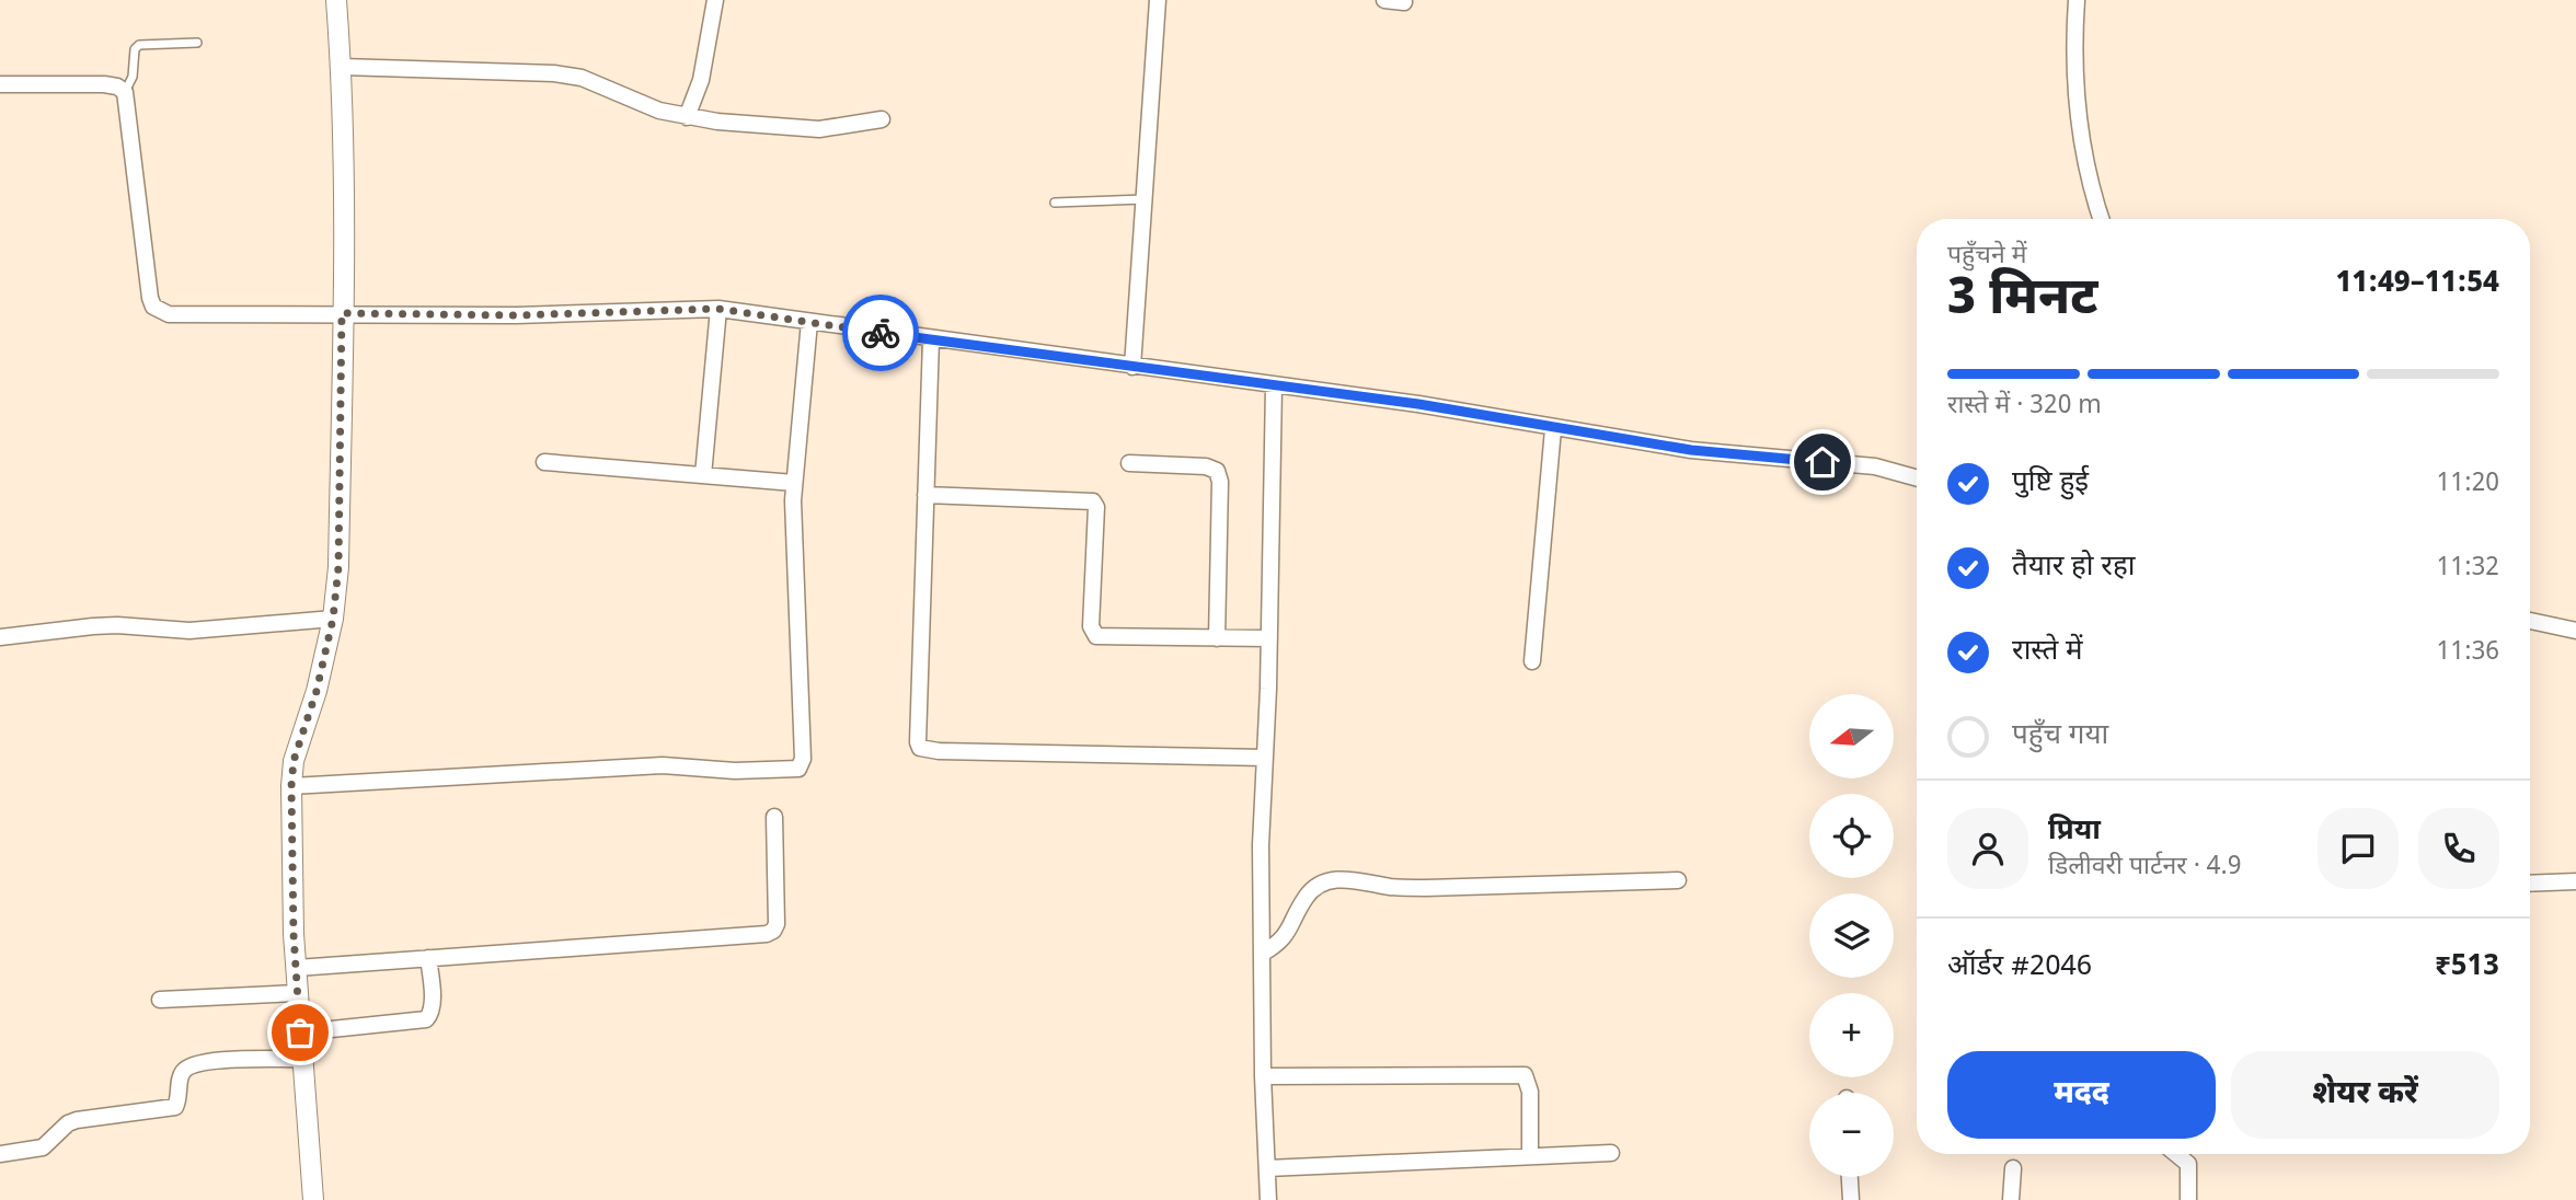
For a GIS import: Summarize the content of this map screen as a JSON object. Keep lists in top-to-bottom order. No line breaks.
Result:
{"north":"left","page":{"heading":["3 मिनट","पहुँचने में","11:49–11:54"],"panel":["प्रिया","डिलीवरी पार्टनर · 4.9","ऑर्डर #2046","₹513"],"bar":"रास्ते में · 320 m","list":[["पुष्टि हुई","11:20"],["तैयार हो रहा","11:32"],["रास्ते में","11:36"],"पहुँच गया"],"map_buttons":["+","−"],"buttons":["मदद","शेयर करें"]}}
